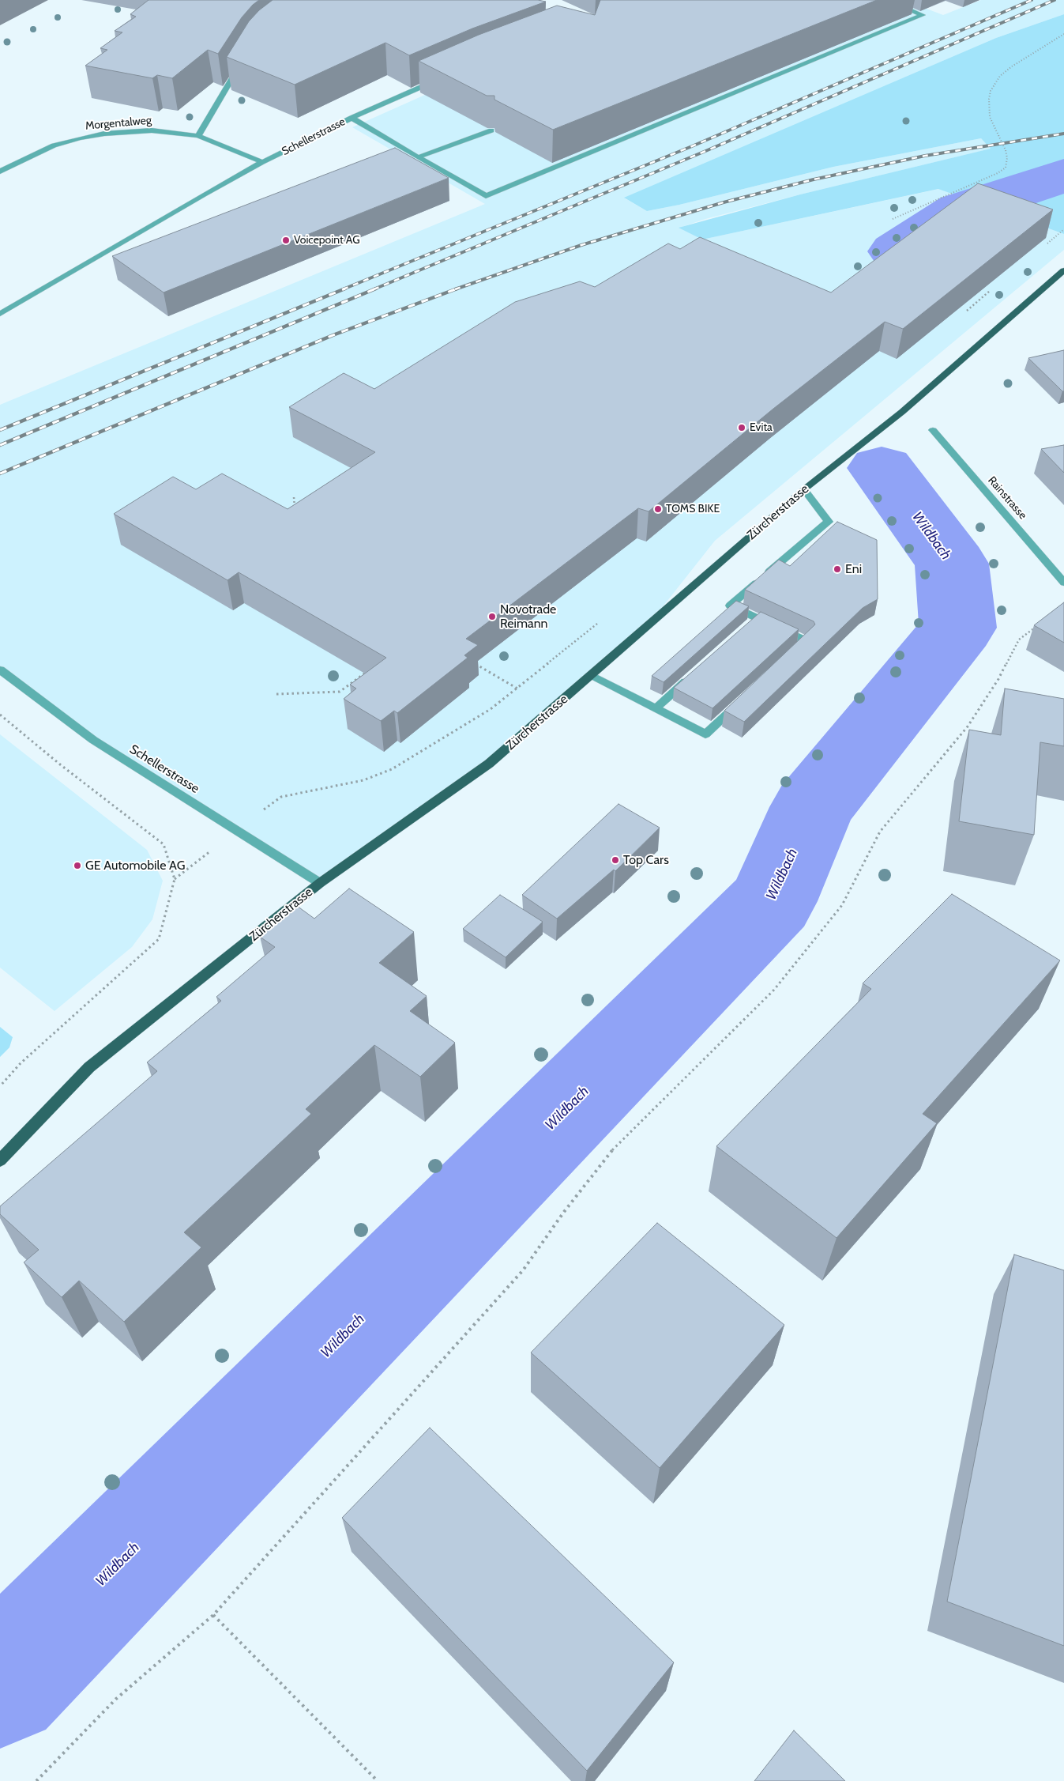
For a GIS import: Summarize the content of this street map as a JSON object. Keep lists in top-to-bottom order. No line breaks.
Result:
{"streets":{"main road":["Zürcherstrasse"],"street":["Morgentalweg","Schellerstrasse","Rainstrasse"]},"crossings":[["Morgentalweg","Schellerstrasse"],["Schellerstrasse","Zürcherstrasse"]],"water":["Wildbach"],"places":["Voicepoint AG","Evita","TOMS BIKE","Eni","Novotrade Reimann","Top Cars","GE Automobile AG"]}
